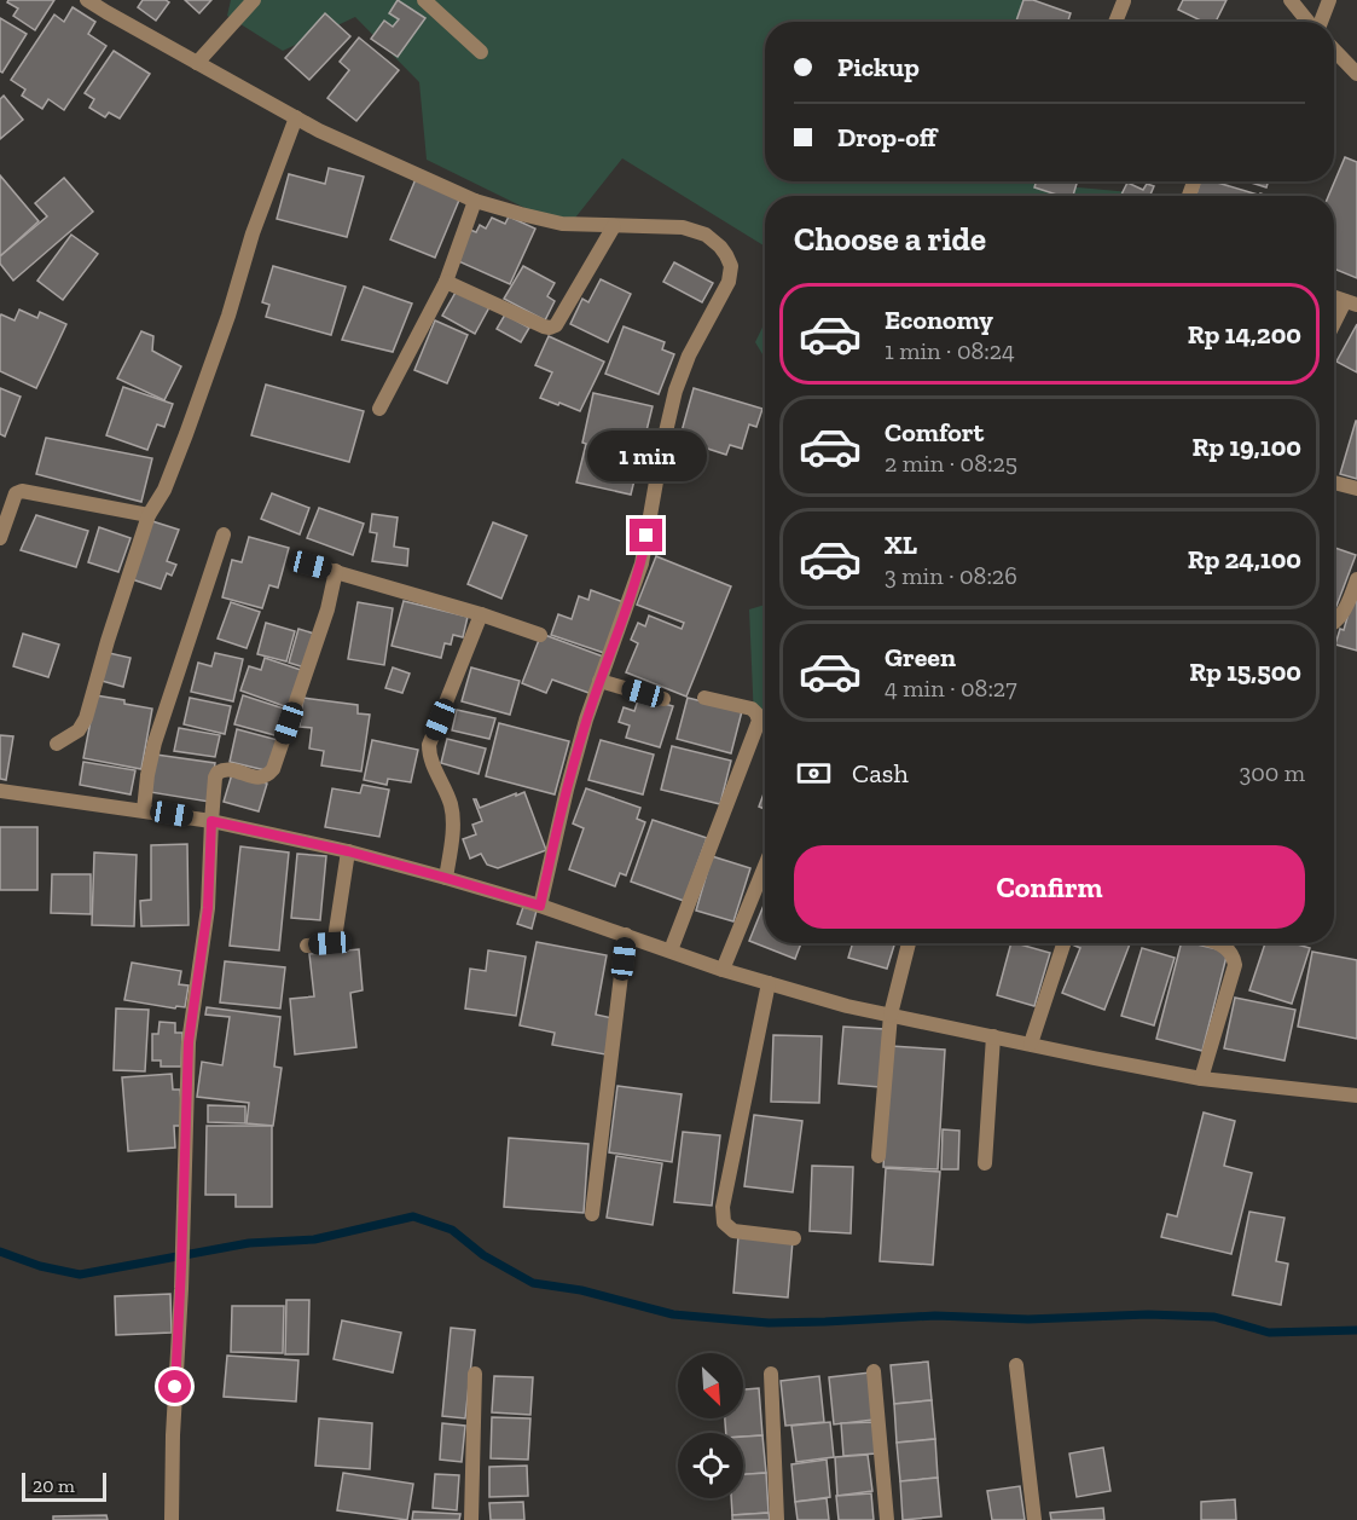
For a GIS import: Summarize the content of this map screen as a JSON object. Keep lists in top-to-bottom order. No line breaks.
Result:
{"scale_bar":"20 m","north":"bottom right","page":{"banner":["Pickup","Drop-off"],"heading":"Choose a ride","list":[{"name":"Economy","note":"1 min · 08:24","value":"Rp 14,200"},{"name":"Comfort","note":"2 min · 08:25","value":"Rp 19,100"},{"name":"XL","note":"3 min · 08:26","value":"Rp 24,100"},{"name":"Green","note":"4 min · 08:27","value":"Rp 15,500"}],"bubble":"1 min","pay":["Cash","300 m"],"buttons":"Confirm","scale":"20 m"}}
